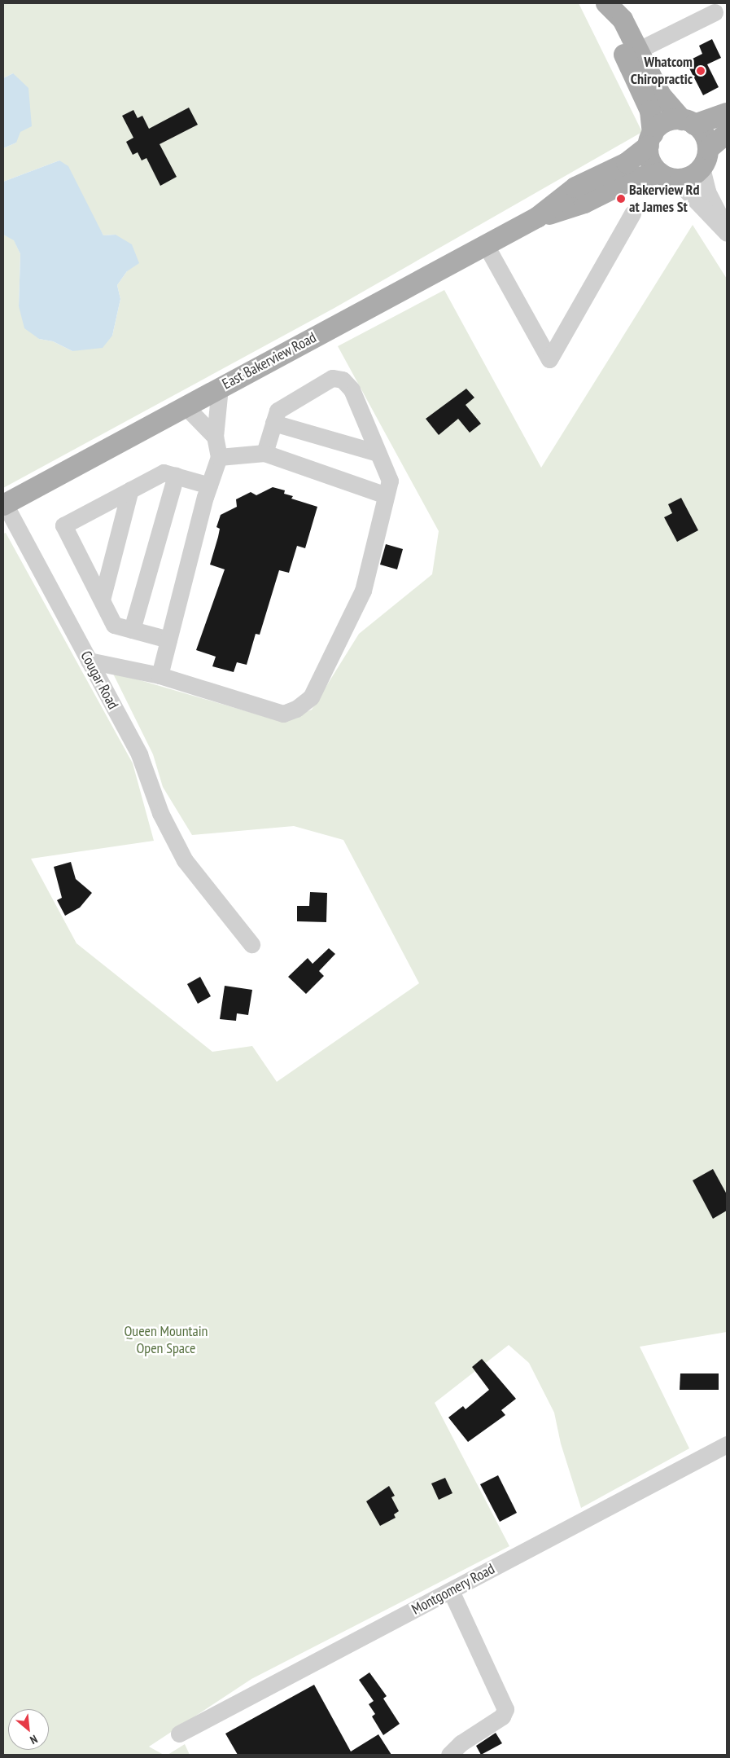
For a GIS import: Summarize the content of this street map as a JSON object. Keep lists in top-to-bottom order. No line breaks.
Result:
{"streets":{"main road":["East Bakerview Road"],"street":["Cougar Road","Montgomery Road"]},"crossings":[["East Bakerview Road","Cougar Road"]],"parks":["Queen Mountain Open Space"],"places":["Whatcom Chiropractic","Bakerview Rd at James St"],"north":"bottom right"}
